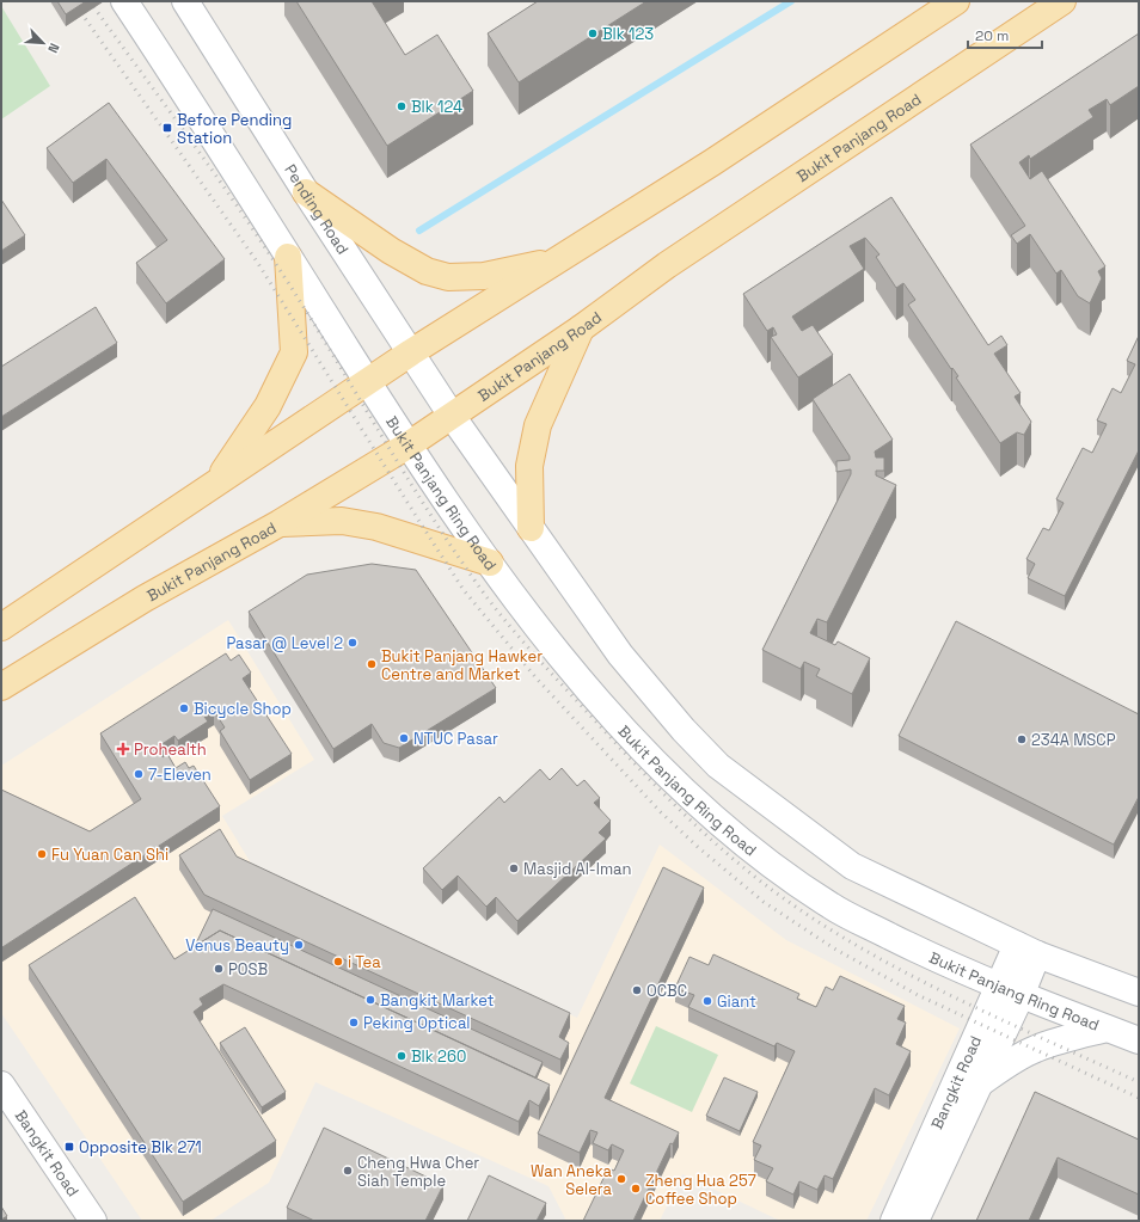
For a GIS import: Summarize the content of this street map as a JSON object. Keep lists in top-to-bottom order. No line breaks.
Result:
{"streets":{"main road":["Bukit Panjang Road","Pending Road","Bukit Panjang Ring Road","Bangkit Road"]},"crossings":[["Bukit Panjang Road","Pending Road"],["Bukit Panjang Road","Bukit Panjang Ring Road"],["Bukit Panjang Ring Road","Bangkit Road"]],"places":{"other":["Blk 123","Blk 124","Pasar @ Level 2","Bukit Panjang Hawker Centre and Market","Bicycle Shop","NTUC Pasar","234A MSCP","7-Eleven","Fu Yuan Can Shi","Masjid Al-Iman","Venus Beauty","i Tea","POSB","OCBC","Bangkit Market","Giant","Peking Optical","Blk 260","Cheng Hwa Cher Siah Temple","Wan Aneka Selera","Zheng Hua 257 Coffee Shop"],"transit":["Before Pending Station","Opposite Blk 271"],"health":["Prohealth"]},"scale_bar":"20 m","north":"bottom right"}
